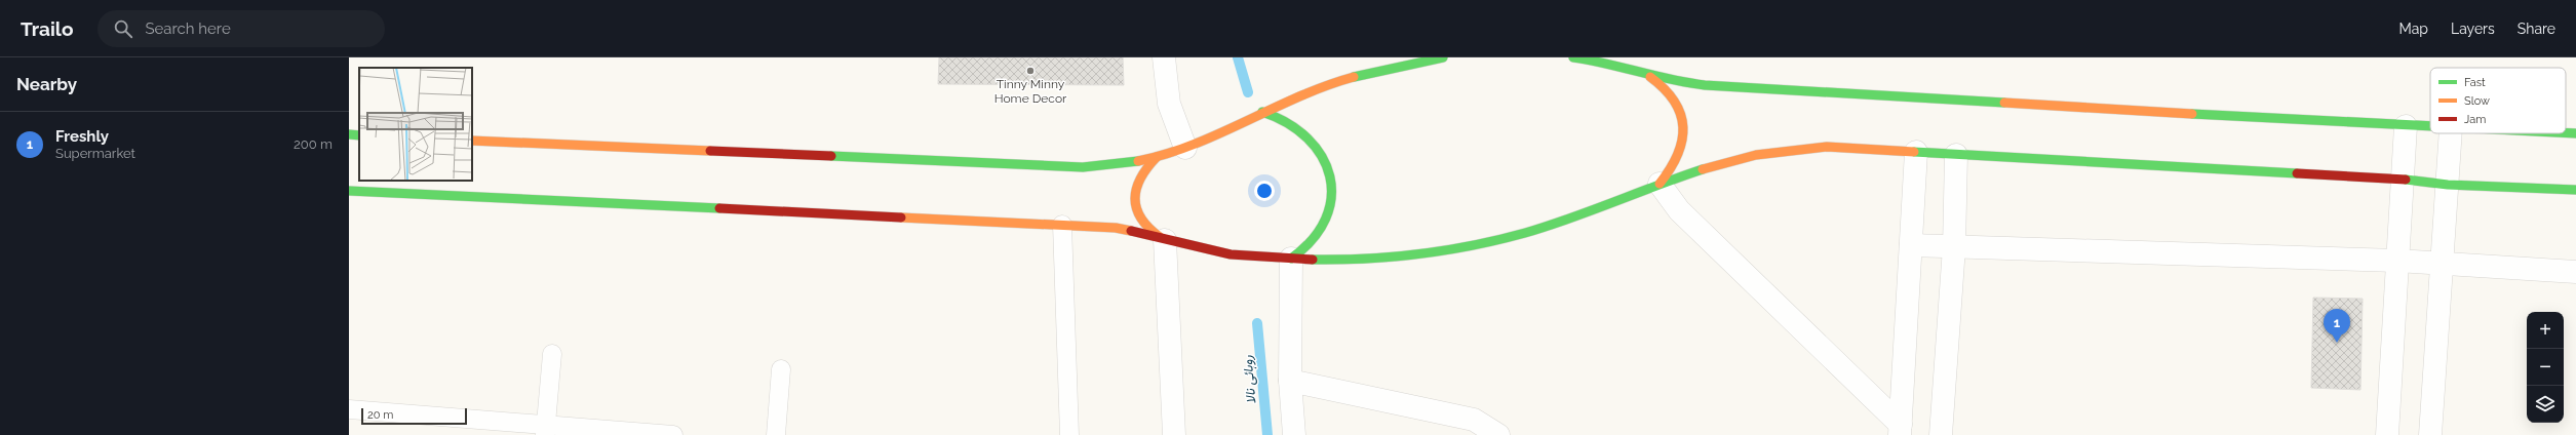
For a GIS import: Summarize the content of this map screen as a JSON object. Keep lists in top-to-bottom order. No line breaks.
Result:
{"water":["روہائی نالا"],"places":["Tinny Minny Home Decor"],"legend":["Fast","Slow","Jam"],"scale_bar":"20 m","page":{"header":"Trailo","search":"Search here","nav":["Map","Layers","Share"],"heading":"Nearby","list":[{"mark":"1","name":"Freshly","note":"Supermarket","value":"200 m"}],"pins":"1","map_buttons":["+","−"],"scale":"20 m"}}
